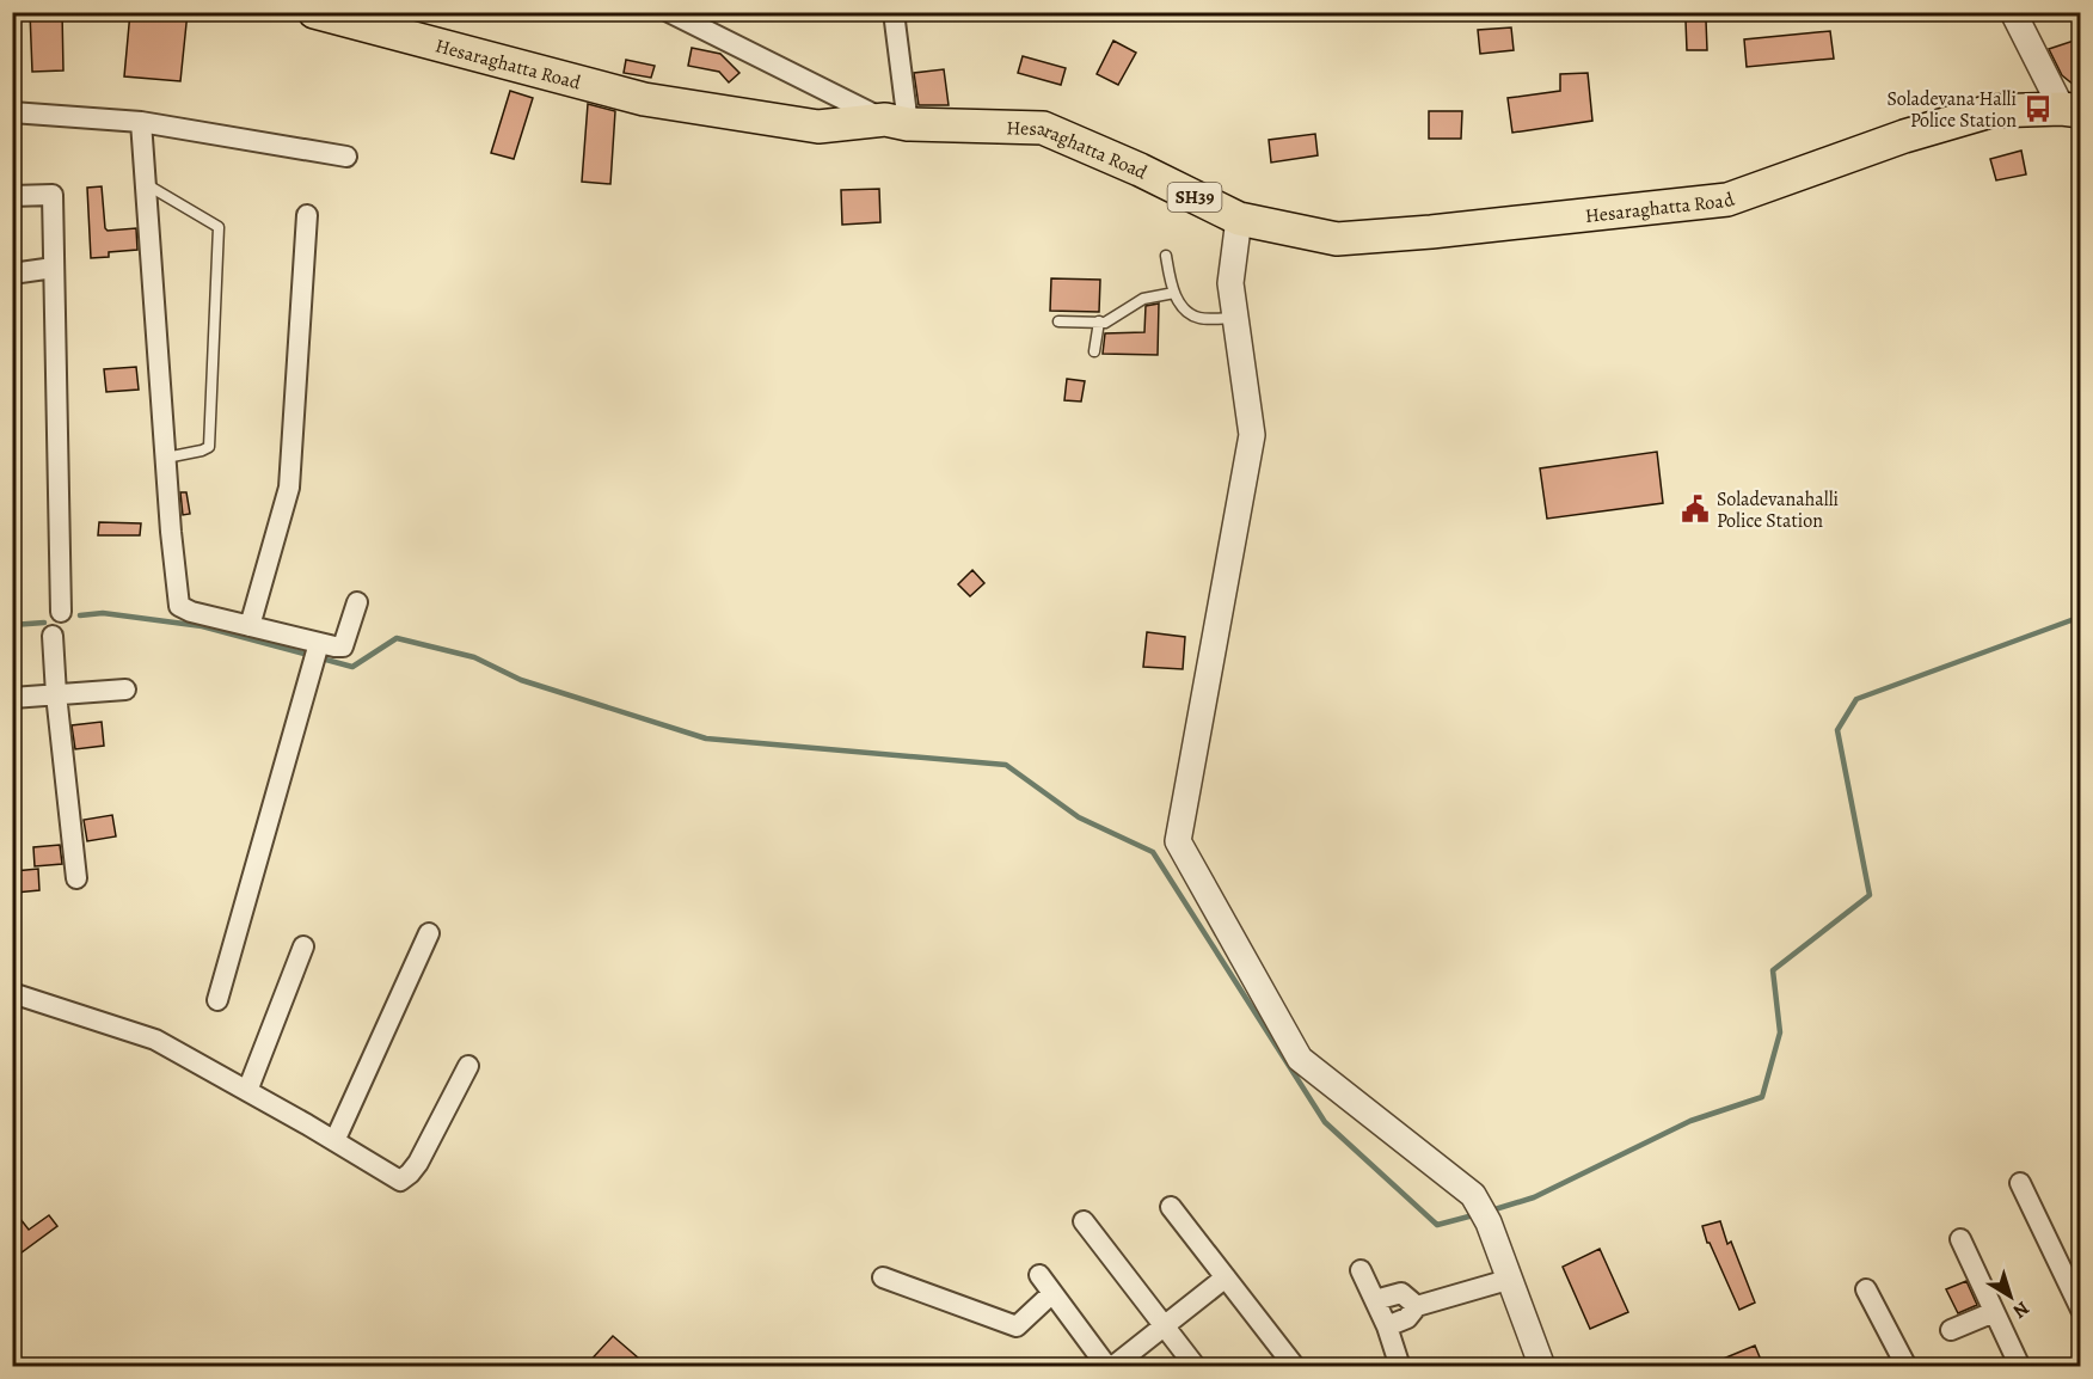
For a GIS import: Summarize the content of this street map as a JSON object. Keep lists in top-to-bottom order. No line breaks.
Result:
{"streets":{"main road":["Hesaraghatta Road","SH39"]},"places":{"bus stop":["Soladevana Halli Police Station"],"public building":["Soladevanahalli Police Station"]},"north":"bottom right"}
